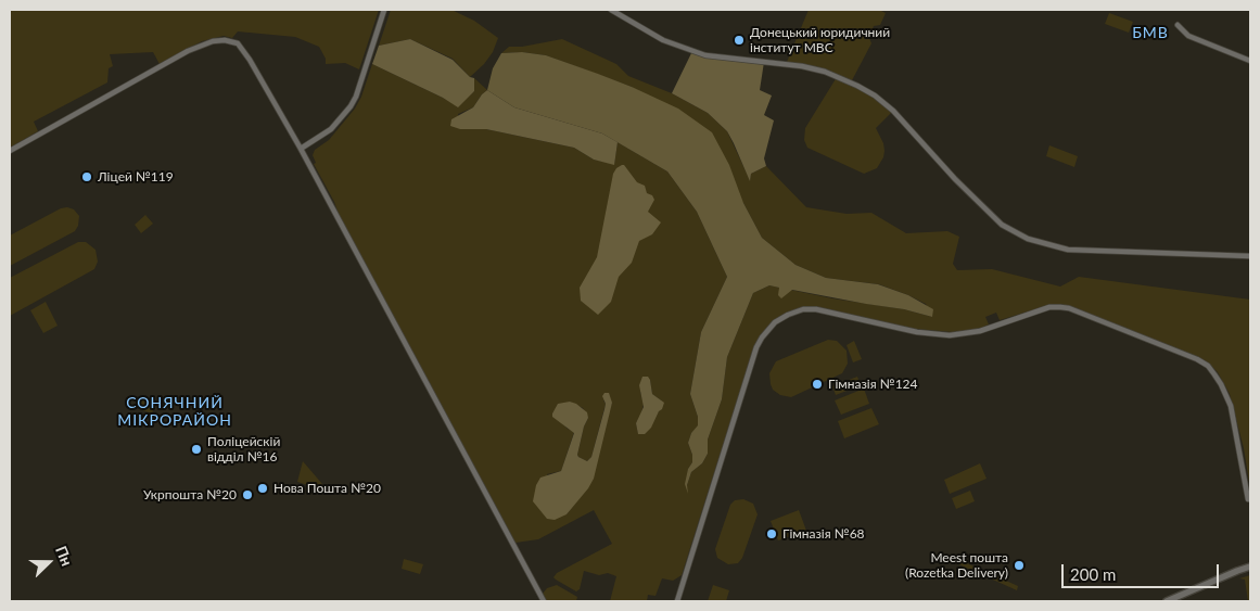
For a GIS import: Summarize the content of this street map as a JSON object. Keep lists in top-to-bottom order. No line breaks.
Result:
{"districts":["БМВ","СОНЯЧНИЙ МІКРОРАЙОН"],"places":["Донецький юридичний інститут МВС","Ліцей №119","Гімназія №124","Поліцейскій відділ №16","Нова Пошта №20","Укрпошта №20","Гімназія №68","Meest пошта (Rozetka Delivery)"],"scale_bar":"200 m","north":"right"}
